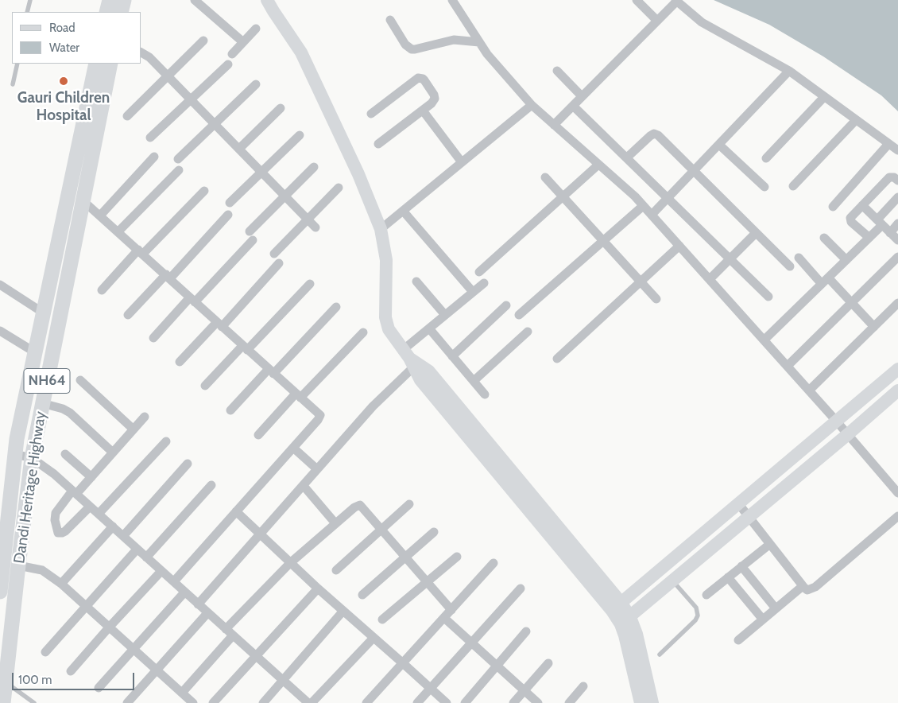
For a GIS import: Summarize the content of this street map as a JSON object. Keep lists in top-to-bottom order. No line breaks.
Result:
{"streets":{"main road":["NH64","Dandi Heritage Highway"]},"places":["Gauri Children Hospital"],"legend":["Road","Water"],"scale_bar":"100 m"}
